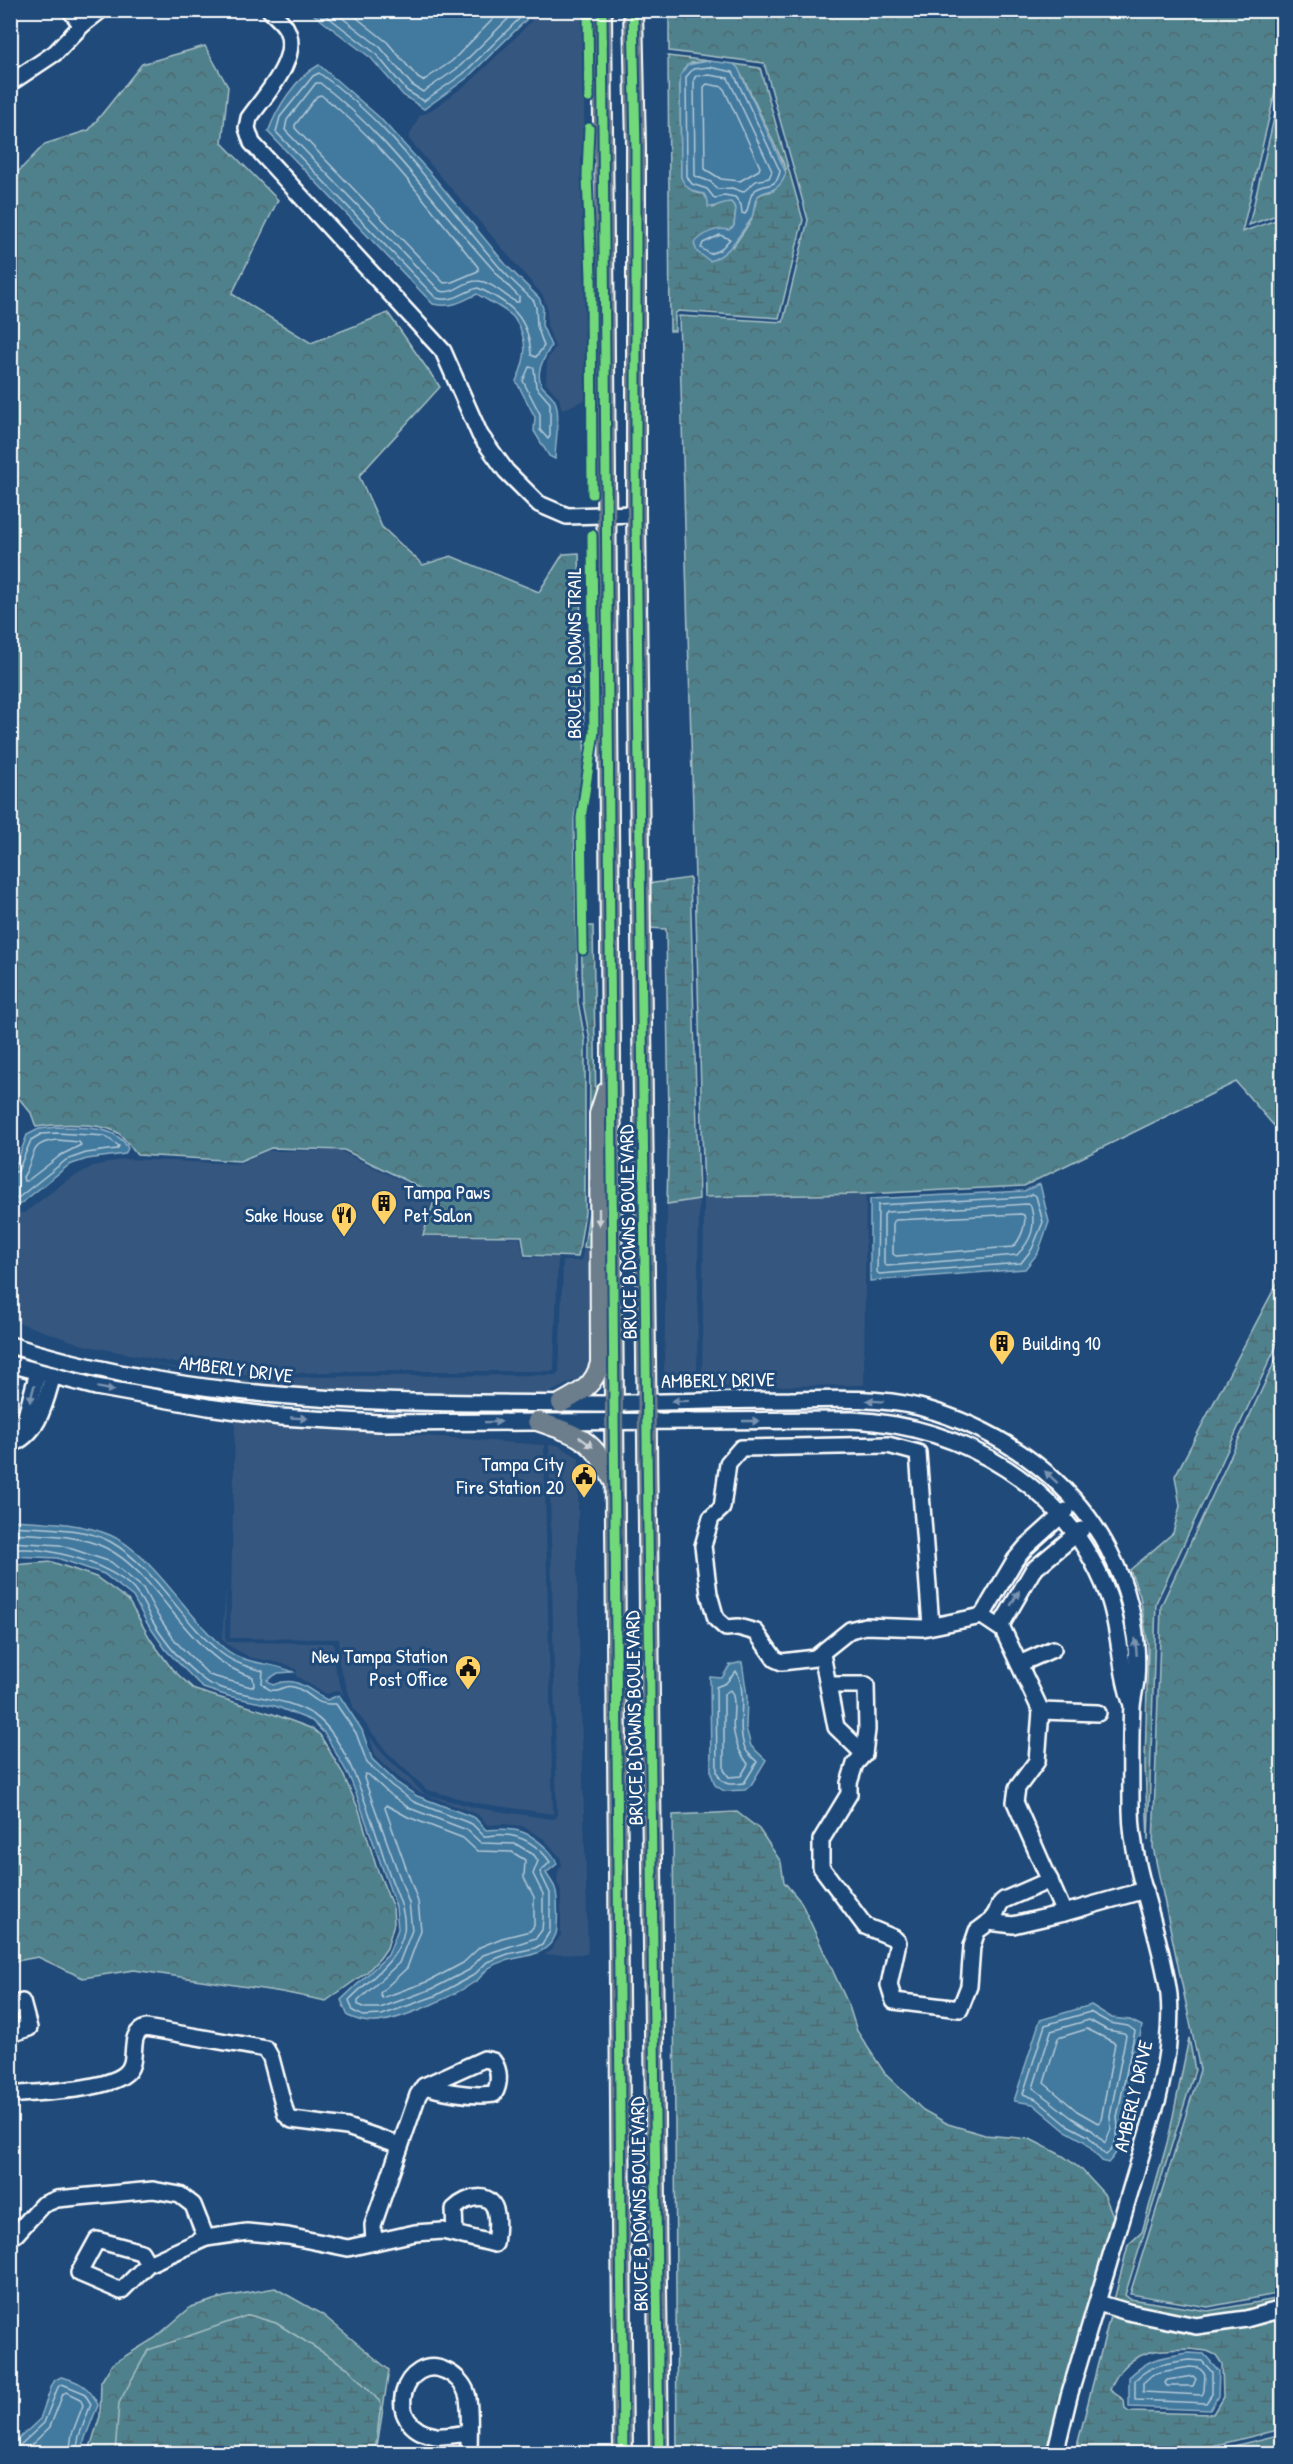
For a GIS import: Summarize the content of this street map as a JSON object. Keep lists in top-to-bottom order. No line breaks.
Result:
{"streets":{"main road":["BRUCE B DOWNS BOULEVARD"],"street":["AMBERLY DRIVE"],"cycle path":["BRUCE B. DOWNS TRAIL"]},"crossings":[["BRUCE B DOWNS BOULEVARD","AMBERLY DRIVE"]],"places":{"building":["Tampa Paws Pet Salon","Building 10"],"restaurant":["Sake House"],"public building":["Tampa City Fire Station 20","New Tampa Station Post Office"]}}
